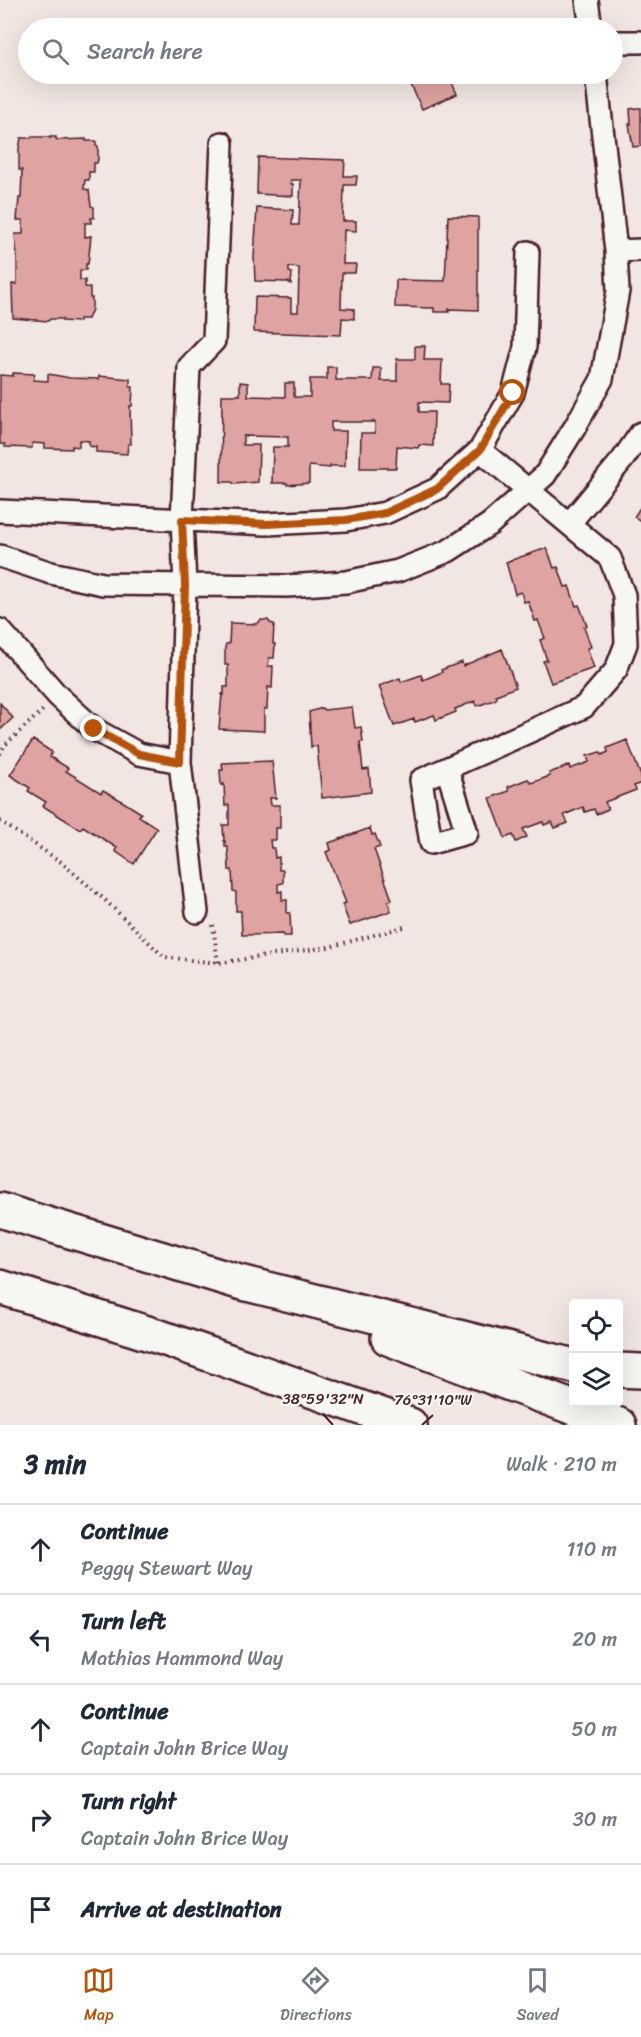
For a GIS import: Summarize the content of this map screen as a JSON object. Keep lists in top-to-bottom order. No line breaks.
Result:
{"page":{"search":"Search here","heading":["3 min","Walk · 210 m"],"list":[["Continue","Peggy Stewart Way","110 m"],["Turn left","Mathias Hammond Way","20 m"],["Continue","Captain John Brice Way","50 m"],["Turn right","Captain John Brice Way","30 m"],"Arrive at destination"],"nav":["Map","Directions","Saved"]},"coordinates":["38°59'32\"N","76°31'10\"W"]}
